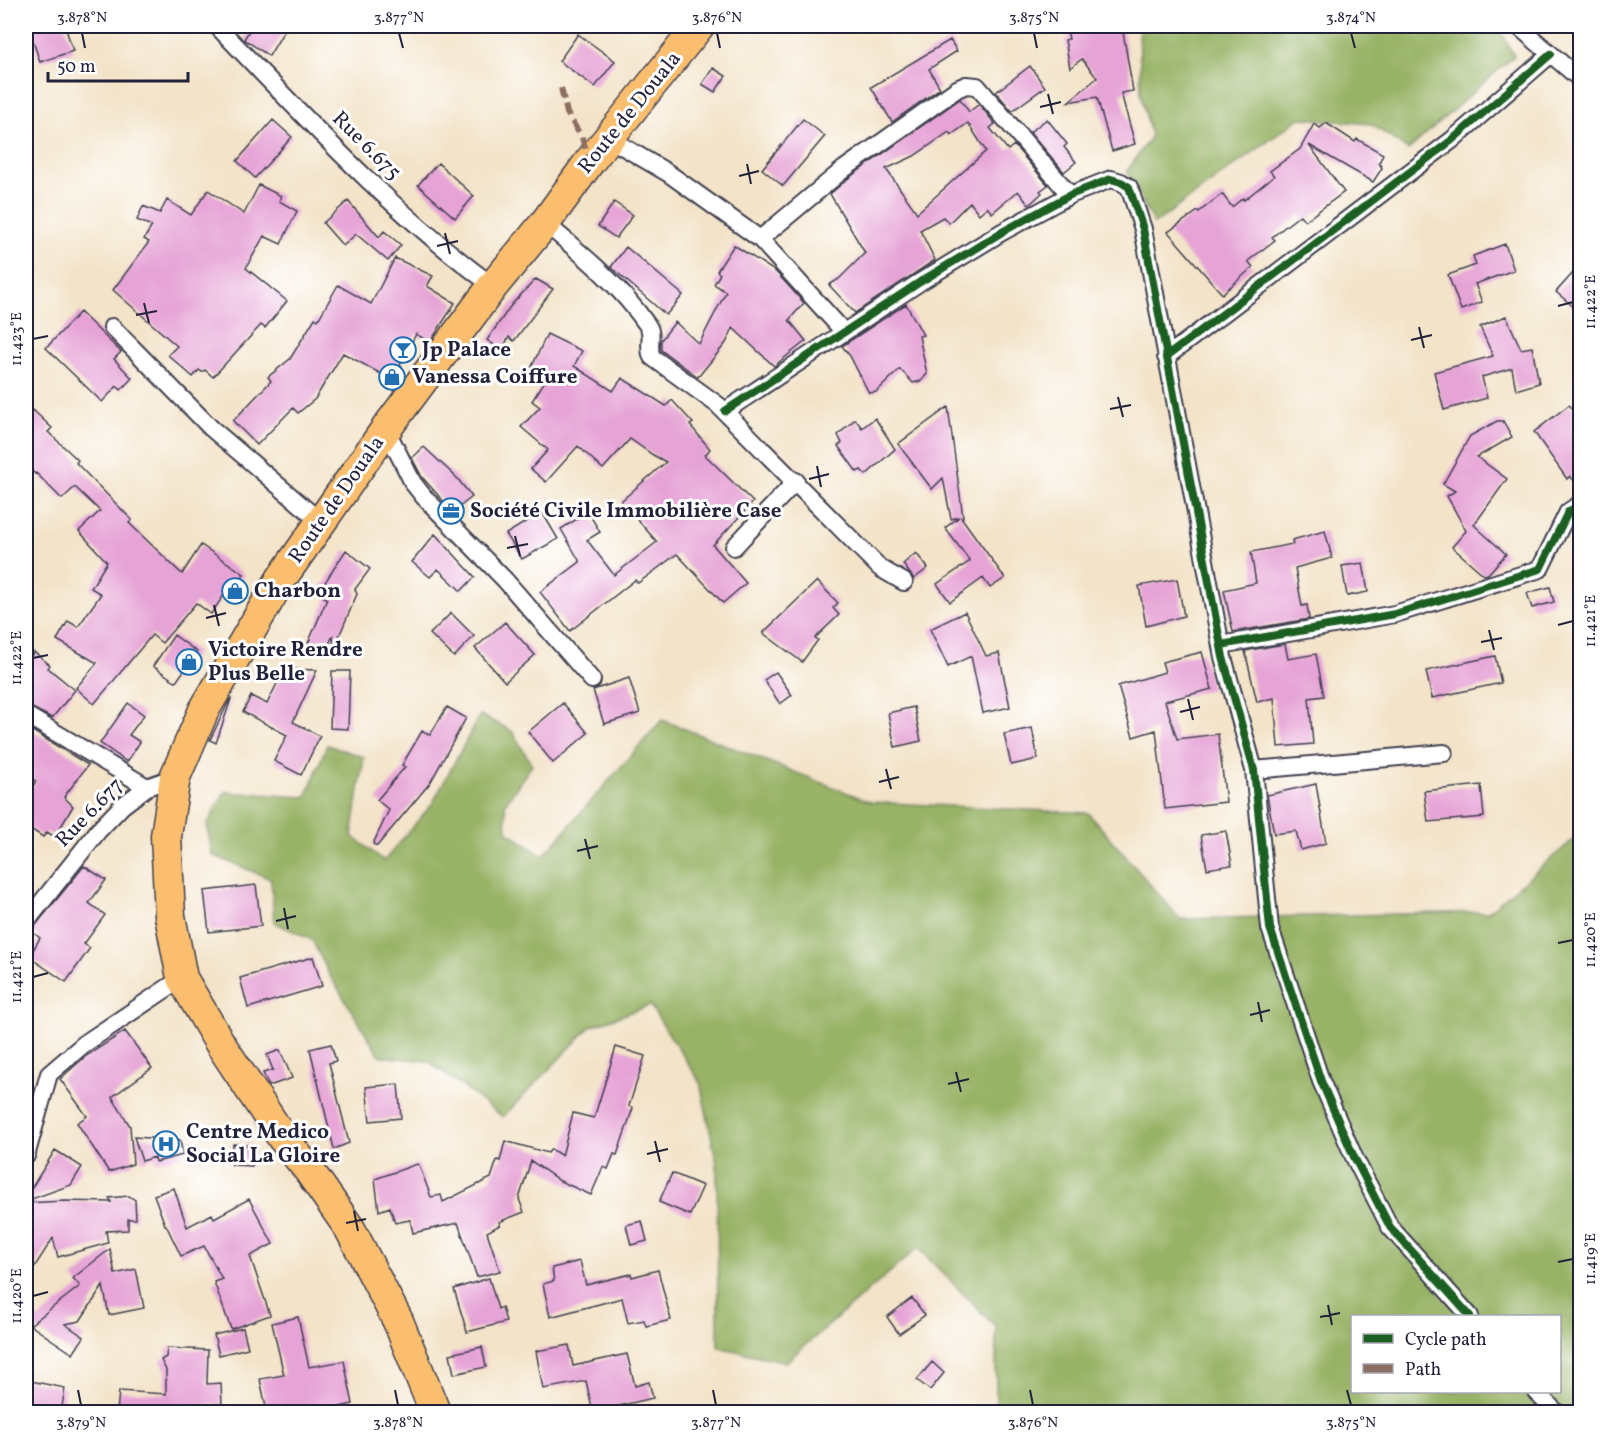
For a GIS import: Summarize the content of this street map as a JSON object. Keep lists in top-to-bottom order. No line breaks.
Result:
{"streets":{"highway":["Route de Douala"],"street":["Rue 6.675","Rue 6.677"]},"crossings":[["Route de Douala","Rue 6.675"],["Route de Douala","Rue 6.677"]],"places":{"bar":["Jp Palace"],"shop":["Vanessa Coiffure","Charbon","Victoire Rendre Plus Belle"],"office":["Société Civile Immobilière Case"],"hospital":["Centre Medico Social La Gloire"]},"legend":["Cycle path","Path"],"scale_bar":"50 m","coordinates":["3.878°N","3.877°N","3.876°N","3.875°N","3.874°N","11.422°E","11.423°E","11.421°E","11.420°E","11.419°E","3.879°N"]}
